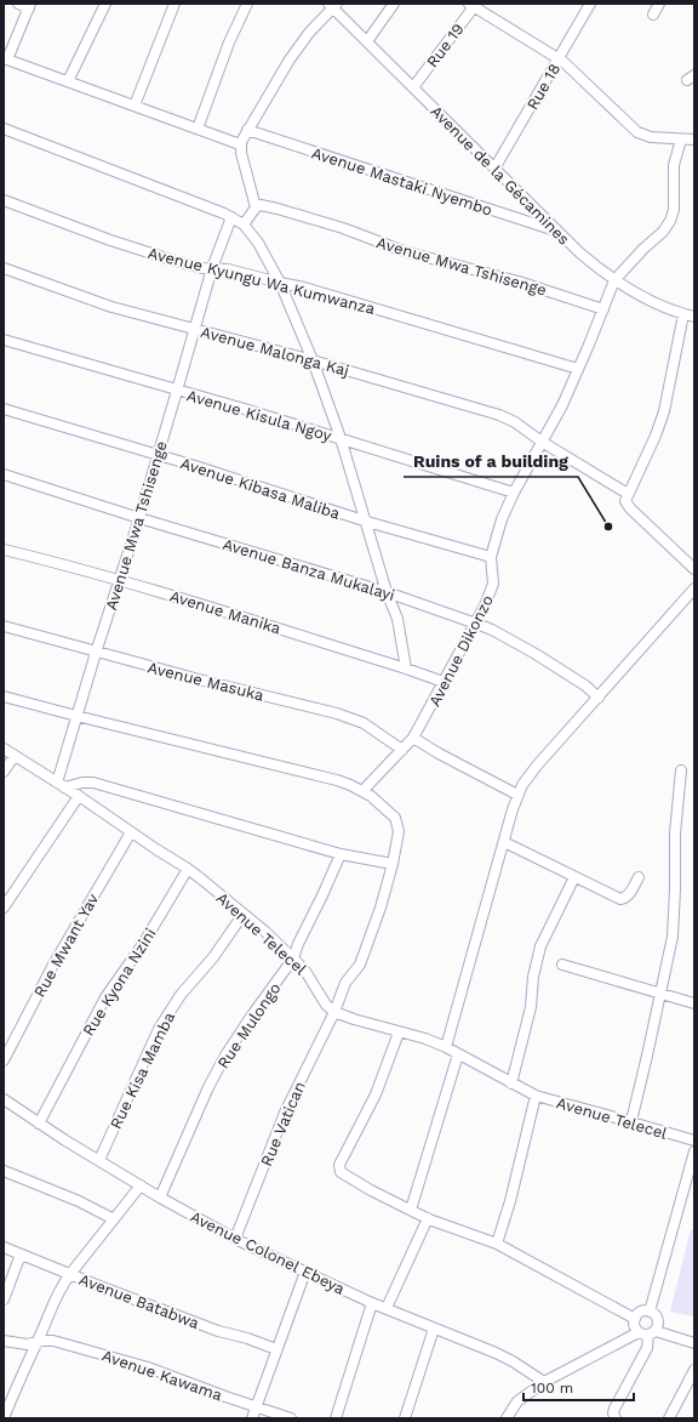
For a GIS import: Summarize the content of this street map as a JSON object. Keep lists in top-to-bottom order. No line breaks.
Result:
{"streets":{"street":["Rue 19","Rue 18","Avenue de la Gécamines","Avenue Mastaki Nyembo","Avenue Mwa Tshisenge","Avenue Kyungu Wa Kumwanza","Avenue Malonga Kaj","Avenue Kisula Ngoy","Avenue Kibasa Maliba","Avenue Banza Mukalayi","Avenue Manika","Avenue Dikonzo","Avenue Masuka","Avenue Telecel","Rue Mwant Yav","Rue Kyona Nzini","Rue Mulongo","Rue Kisa Mamba","Rue Vatican","Avenue Colonel Ebeya","Avenue Batabwa","Avenue Kawama"]},"crossings":[["Rue 19","Avenue de la Gécamines"],["Rue 18","Avenue de la Gécamines"],["Avenue de la Gécamines","Avenue Mastaki Nyembo"],["Avenue de la Gécamines","Avenue Dikonzo"],["Avenue Mwa Tshisenge","Avenue Kyungu Wa Kumwanza"],["Avenue Mwa Tshisenge","Avenue Malonga Kaj"],["Avenue Mwa Tshisenge","Avenue Kisula Ngoy"],["Avenue Mwa Tshisenge","Avenue Kibasa Maliba"],["Avenue Mwa Tshisenge","Avenue Banza Mukalayi"],["Avenue Mwa Tshisenge","Avenue Manika"],["Avenue Mwa Tshisenge","Avenue Dikonzo"],["Avenue Mwa Tshisenge","Avenue Masuka"],["Avenue Mwa Tshisenge","Avenue Telecel"],["Avenue Kyungu Wa Kumwanza","Avenue Dikonzo"],["Avenue Malonga Kaj","Avenue Dikonzo"],["Avenue Kisula Ngoy","Avenue Dikonzo"],["Avenue Kibasa Maliba","Avenue Dikonzo"],["Avenue Banza Mukalayi","Avenue Dikonzo"],["Avenue Manika","Avenue Dikonzo"],["Avenue Dikonzo","Avenue Masuka"],["Avenue Dikonzo","Rue Vatican"],["Avenue Telecel","Rue Mwant Yav"],["Avenue Telecel","Rue Kyona Nzini"],["Avenue Telecel","Rue Mulongo"],["Avenue Telecel","Rue Kisa Mamba"],["Avenue Telecel","Rue Vatican"],["Rue Kyona Nzini","Avenue Colonel Ebeya"],["Rue Mulongo","Avenue Colonel Ebeya"],["Rue Kisa Mamba","Avenue Colonel Ebeya"],["Rue Vatican","Avenue Colonel Ebeya"]],"places":["Ruins of a building"],"scale_bar":"100 m"}
